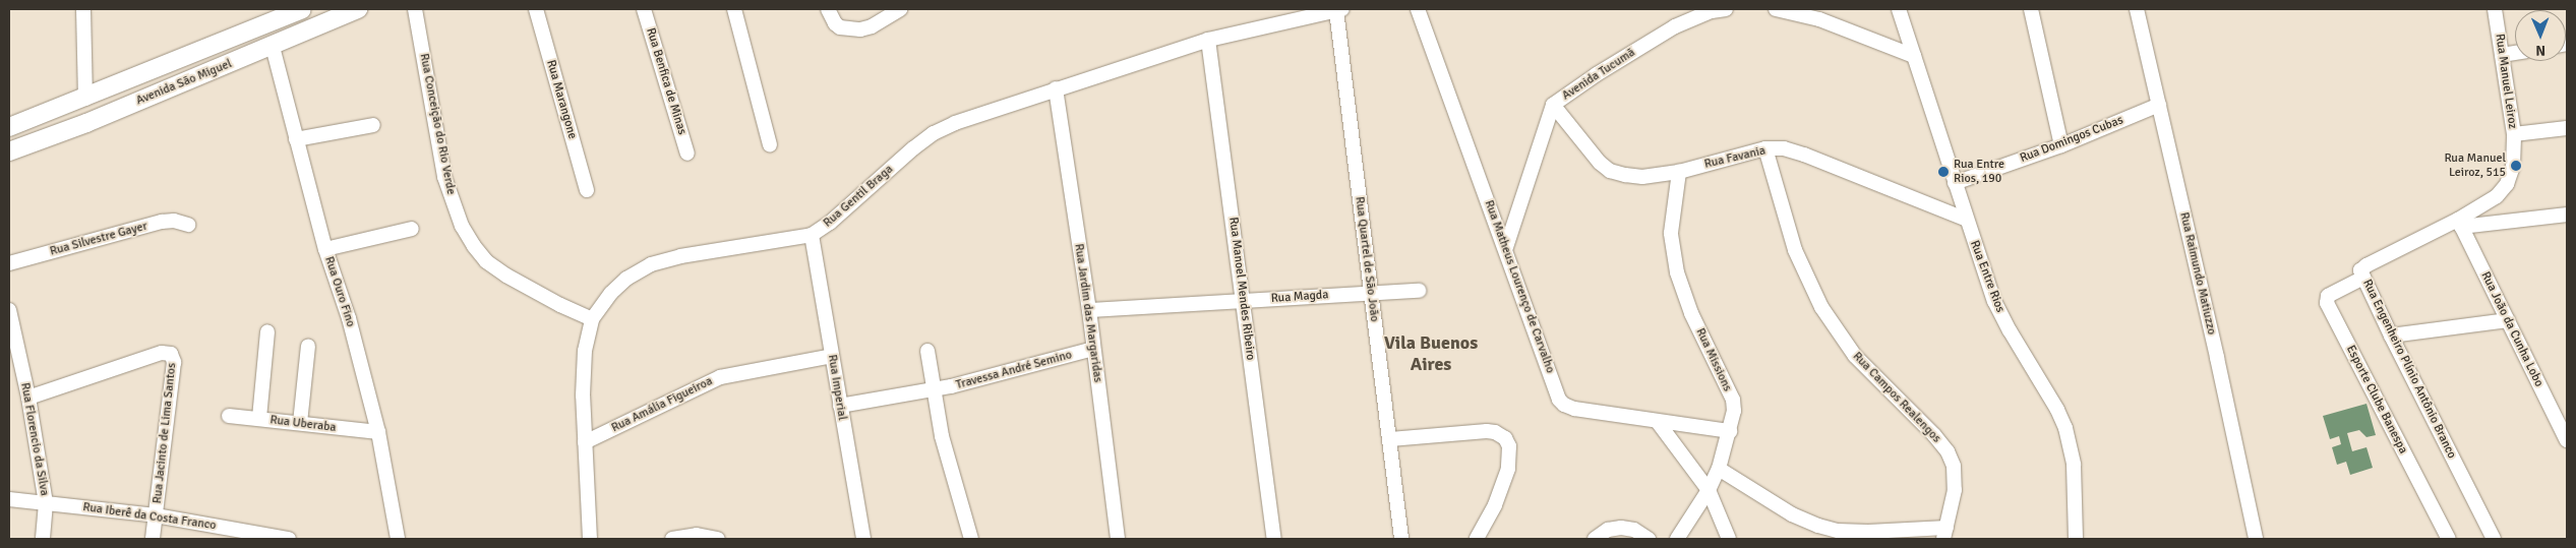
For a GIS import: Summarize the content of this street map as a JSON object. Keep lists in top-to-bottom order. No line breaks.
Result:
{"streets":{"main road":["Avenida São Miguel"],"street":["Avenida Tucumã","Rua Benfica de Minas","Rua Manuel Leiroz","Rua Marangone","Rua Conceição do Rio Verde","Rua Domingos Cubas","Rua Favania","Rua Gentil Braga","Rua Silvestre Gayer","Rua Quartel de São João","Rua Raimundo Matiuzzo","Rua Entre Rios","Rua Matheus Lourenço de Carvalho","Rua Manoel Mendes Ribeiro","Rua Ouro Fino","Rua Magda","Rua Jardim das Margaridas","Rua João da Cunha Lobo","Rua Missions","Rua Engenheiro Plínio Antônio Branco","Travessa André Semino","Rua Imperial","Rua Campos Realengos","Esporte Clube Banespa","Rua Amália Figueiroa","Rua Uberaba","Rua Jacinto de Lima Santos","Rua Florencio da Silva","Rua Iberê da Costa Franco"]},"crossings":[["Avenida Tucumã","Rua Favania"],["Avenida Tucumã","Rua Matheus Lourenço de Carvalho"],["Rua Manuel Leiroz","Rua João da Cunha Lobo"],["Rua Manuel Leiroz","Rua Engenheiro Plínio Antônio Branco"],["Avenida São Miguel","Rua Ouro Fino"],["Rua Conceição do Rio Verde","Rua Gentil Braga"],["Rua Domingos Cubas","Rua Raimundo Matiuzzo"],["Rua Domingos Cubas","Rua Entre Rios"],["Rua Favania","Rua Entre Rios"],["Rua Favania","Rua Missions"],["Rua Favania","Rua Campos Realengos"],["Rua Gentil Braga","Rua Quartel de São João"],["Rua Gentil Braga","Rua Manoel Mendes Ribeiro"],["Rua Gentil Braga","Rua Jardim das Margaridas"],["Rua Gentil Braga","Rua Imperial"],["Rua Gentil Braga","Rua Amália Figueiroa"],["Rua Quartel de São João","Rua Magda"],["Rua Matheus Lourenço de Carvalho","Rua Missions"],["Rua Manoel Mendes Ribeiro","Rua Magda"],["Rua Ouro Fino","Rua Uberaba"],["Rua Magda","Rua Jardim das Margaridas"],["Rua Jardim das Margaridas","Travessa André Semino"],["Rua João da Cunha Lobo","Rua Engenheiro Plínio Antônio Branco"],["Rua Engenheiro Plínio Antônio Branco","Esporte Clube Banespa"],["Travessa André Semino","Rua Imperial"],["Rua Imperial","Rua Amália Figueiroa"],["Rua Jacinto de Lima Santos","Rua Florencio da Silva"],["Rua Jacinto de Lima Santos","Rua Iberê da Costa Franco"],["Rua Florencio da Silva","Rua Iberê da Costa Franco"]],"districts":["Vila Buenos Aires"],"places":["Rua Manuel Leiroz, 515","Rua Entre Rios, 190"],"north":"bottom"}
